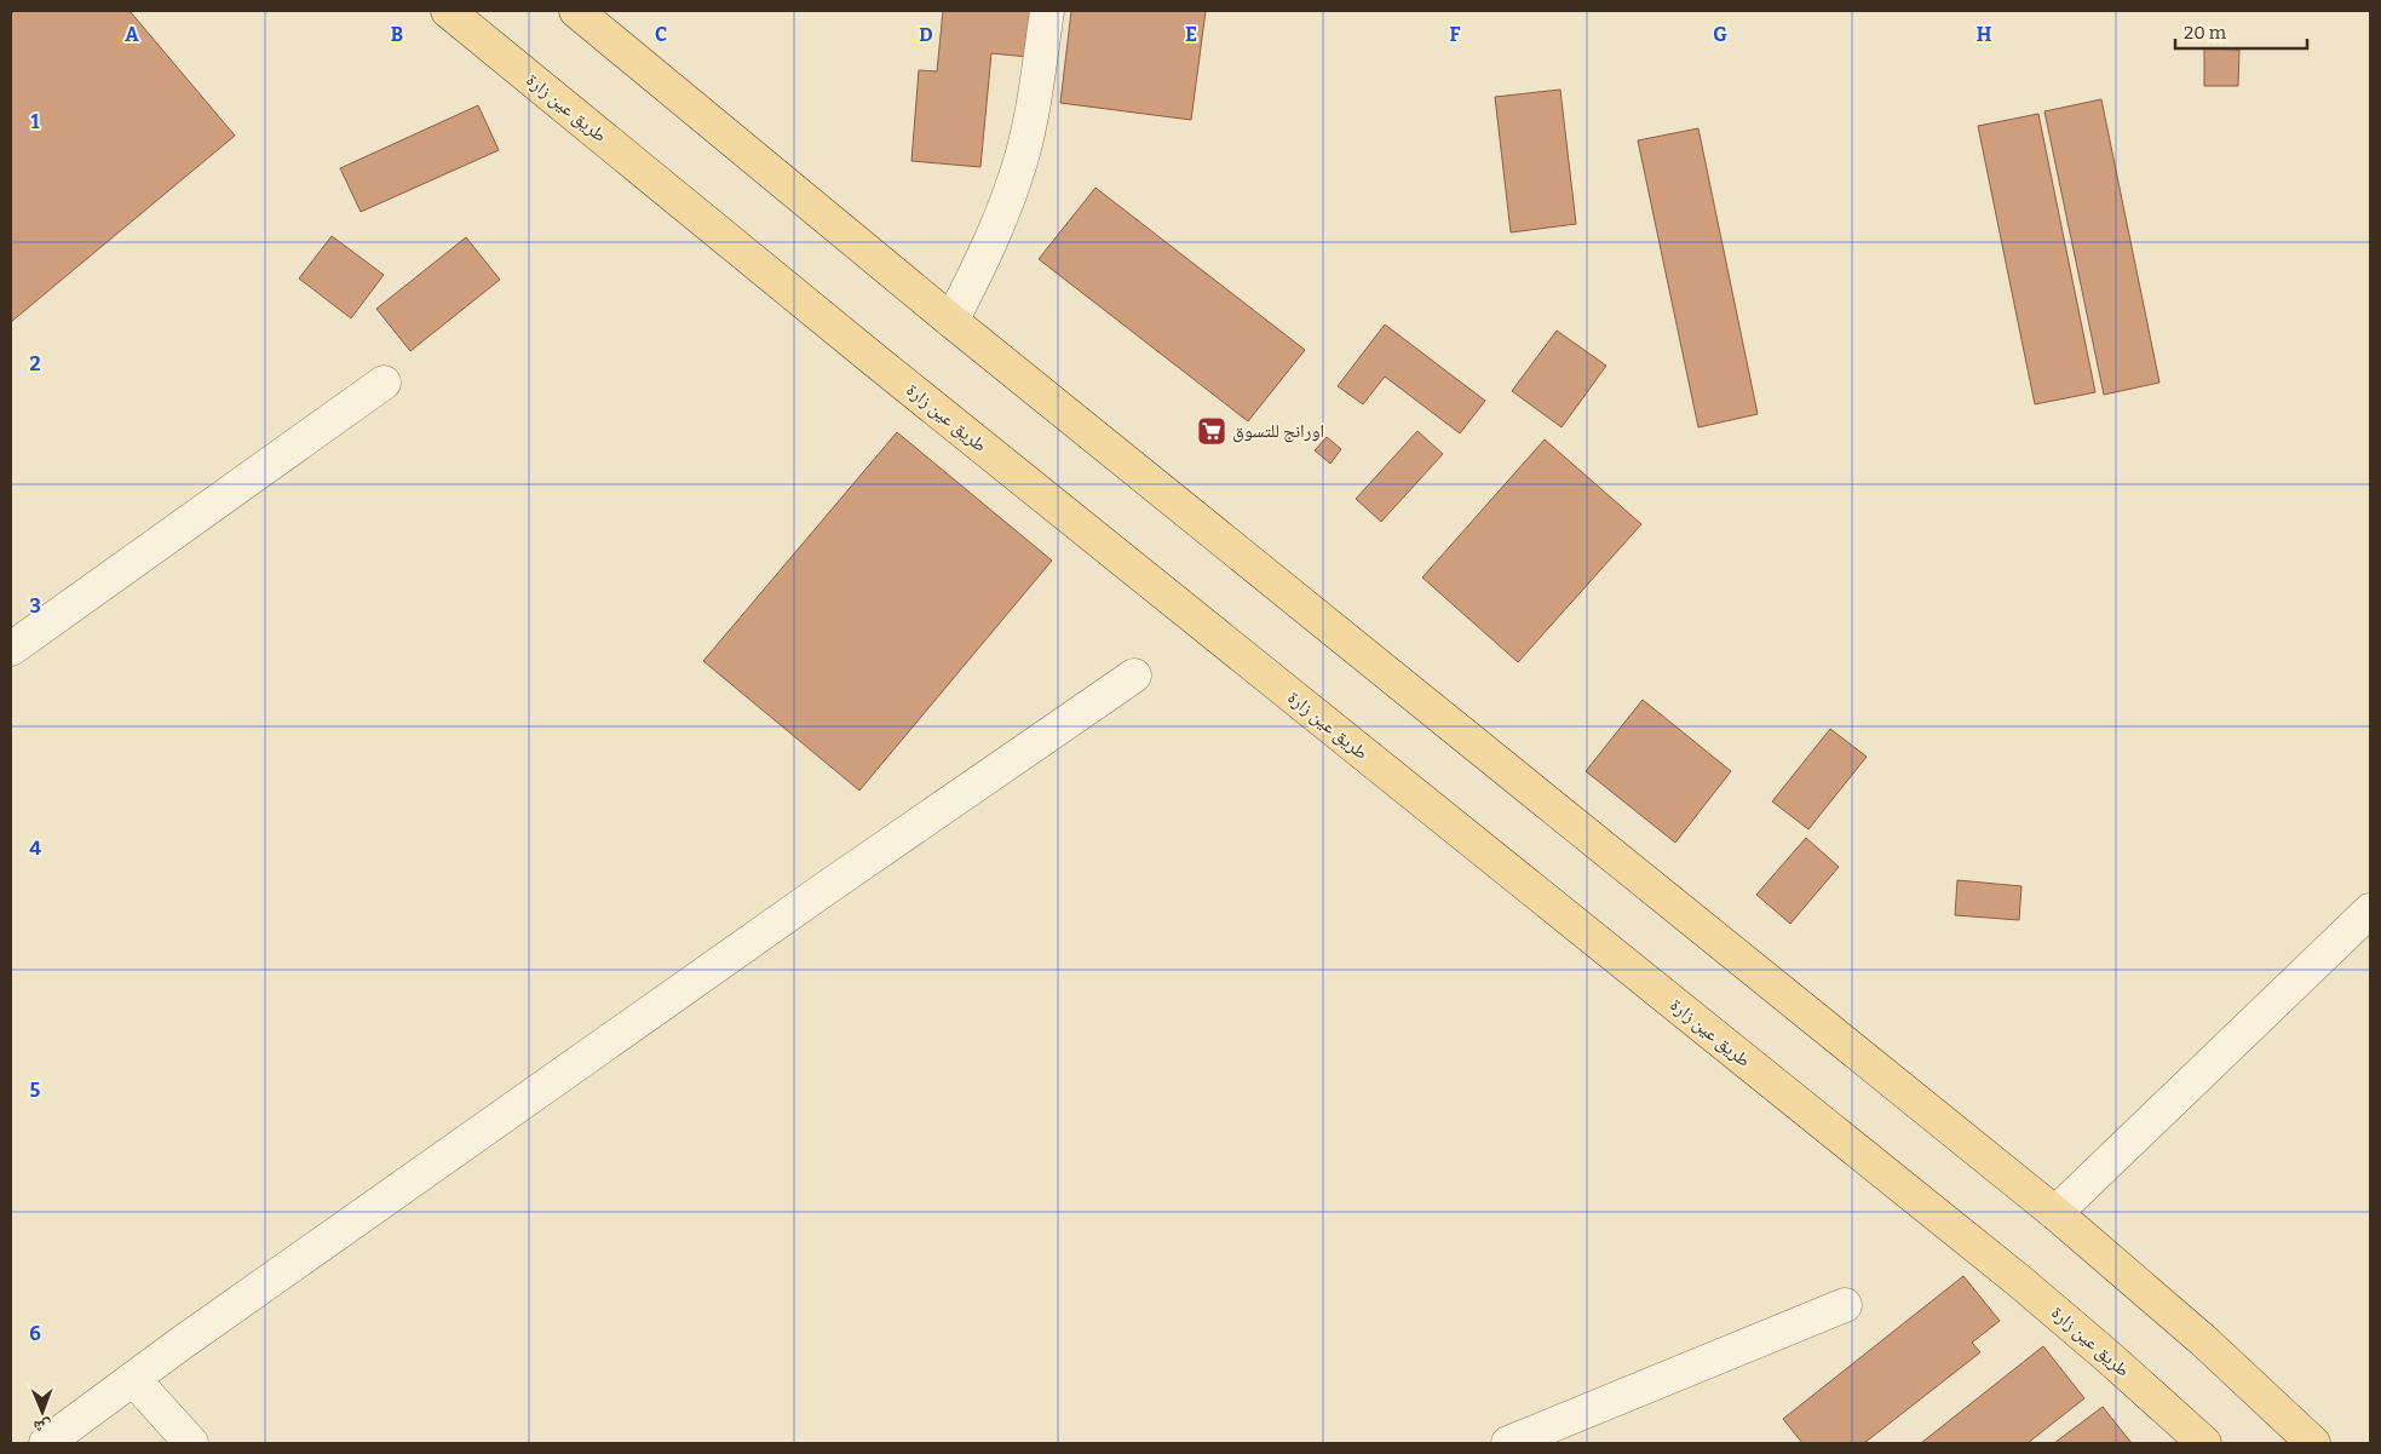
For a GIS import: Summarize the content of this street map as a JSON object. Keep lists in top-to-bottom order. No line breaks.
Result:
{"streets":{"main road":["طريق عين زارة"]},"places":{"supermarket":["اورانج للتسوق"]},"scale_bar":"20 m","north":"bottom","grid":{"columns":["A","B","C","D","E","F","G","H"],"rows":["1","2","3","4","5","6"]}}
